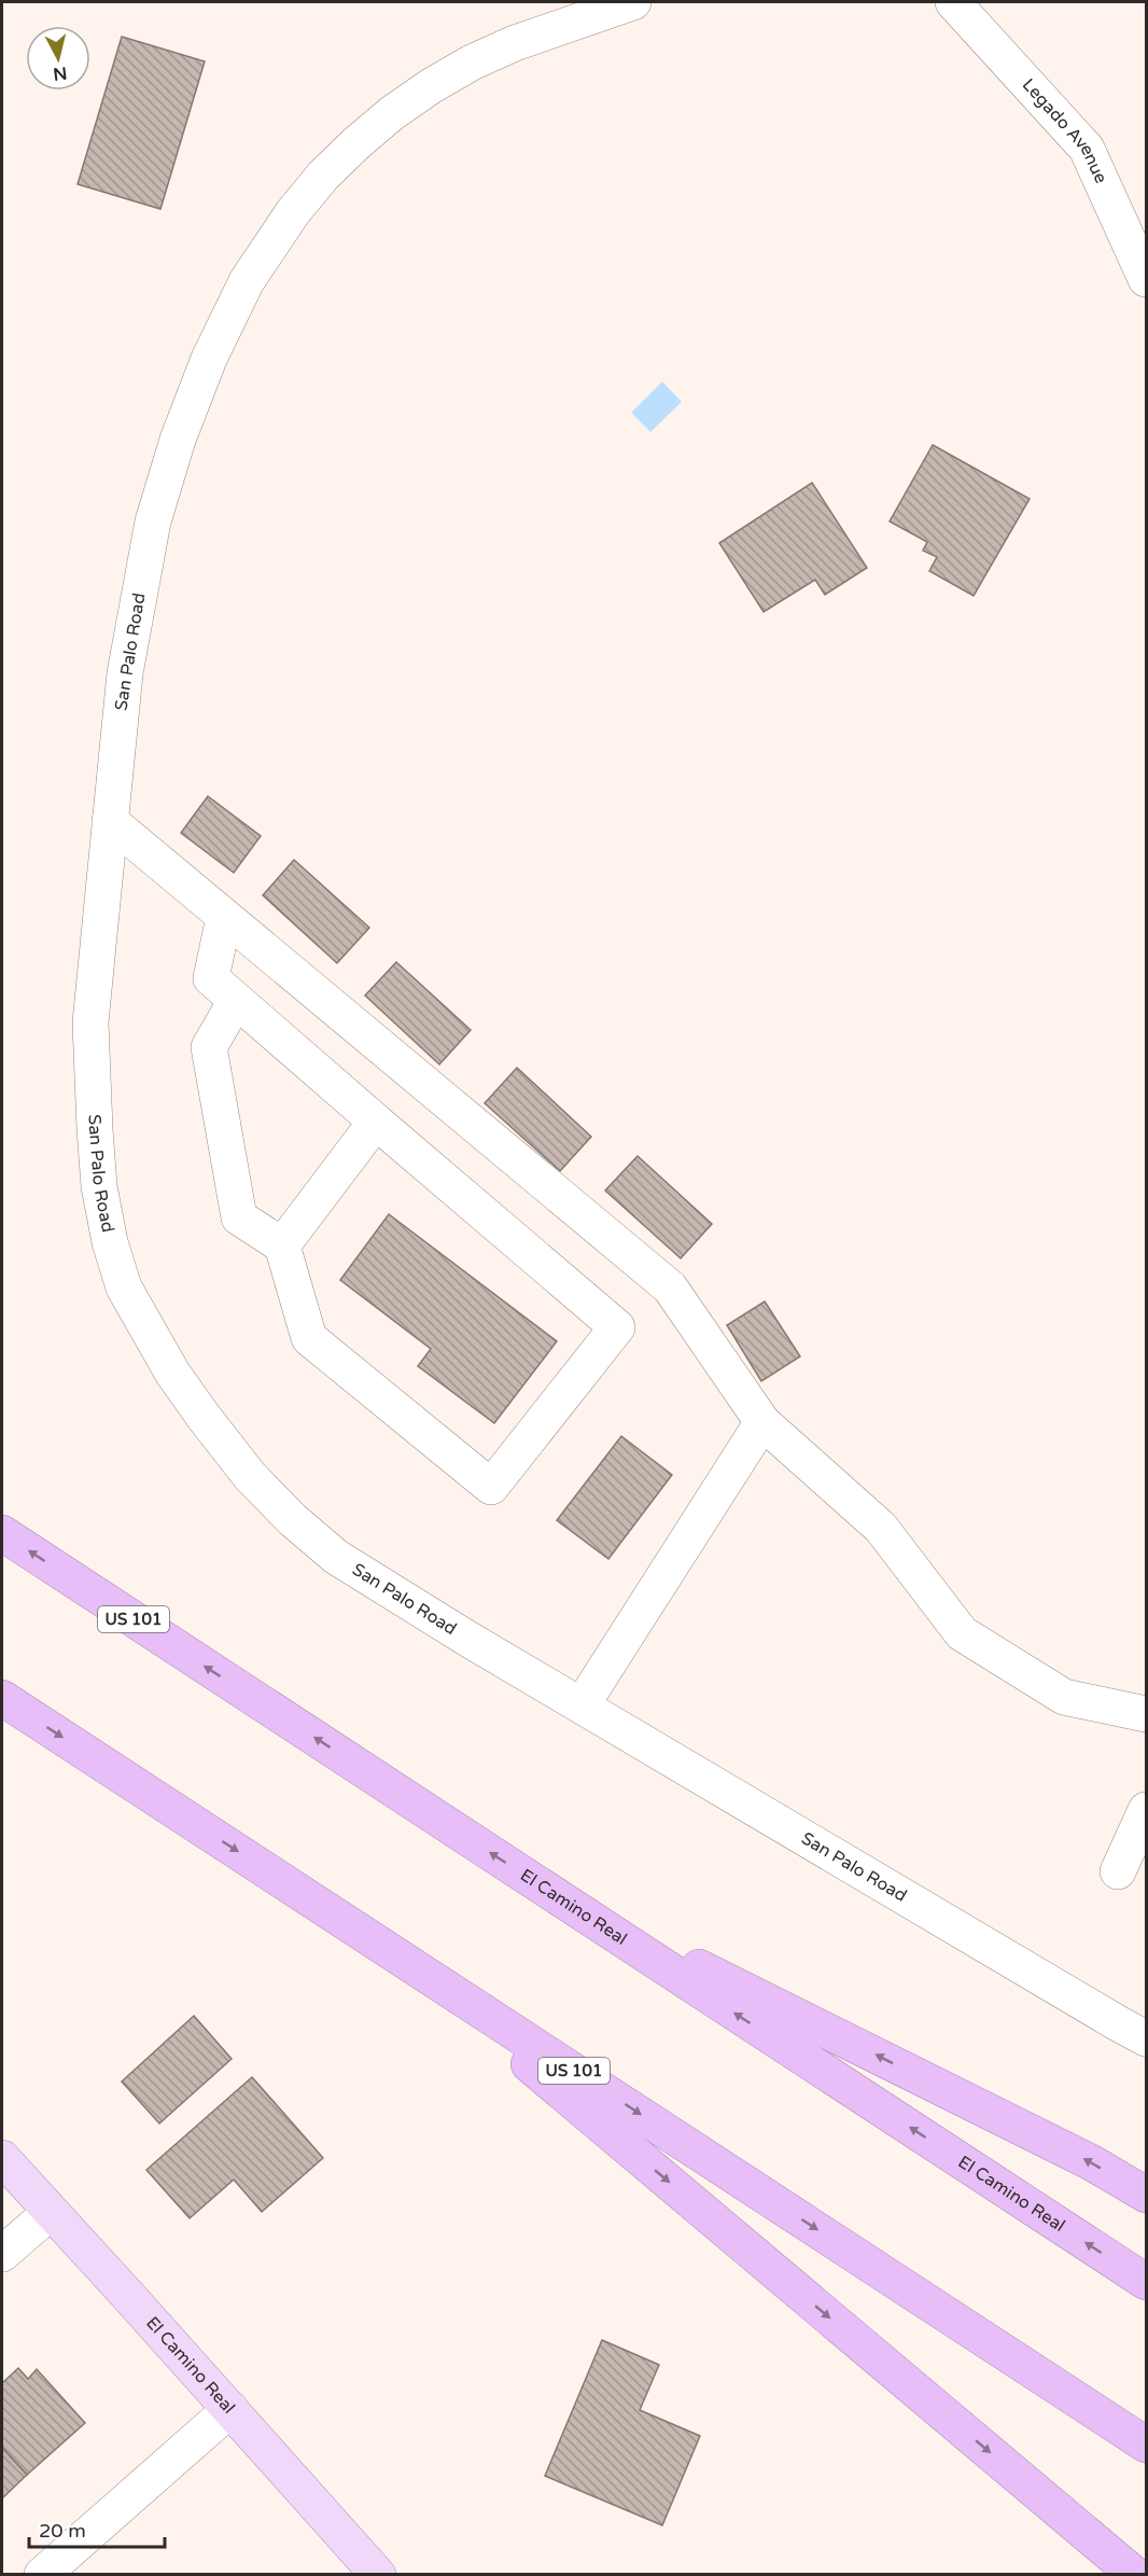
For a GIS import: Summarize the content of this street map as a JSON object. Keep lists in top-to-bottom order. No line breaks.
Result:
{"streets":{"highway":["US 101","El Camino Real"],"street":["Legado Avenue","San Palo Road"]},"scale_bar":"20 m","north":"bottom"}
